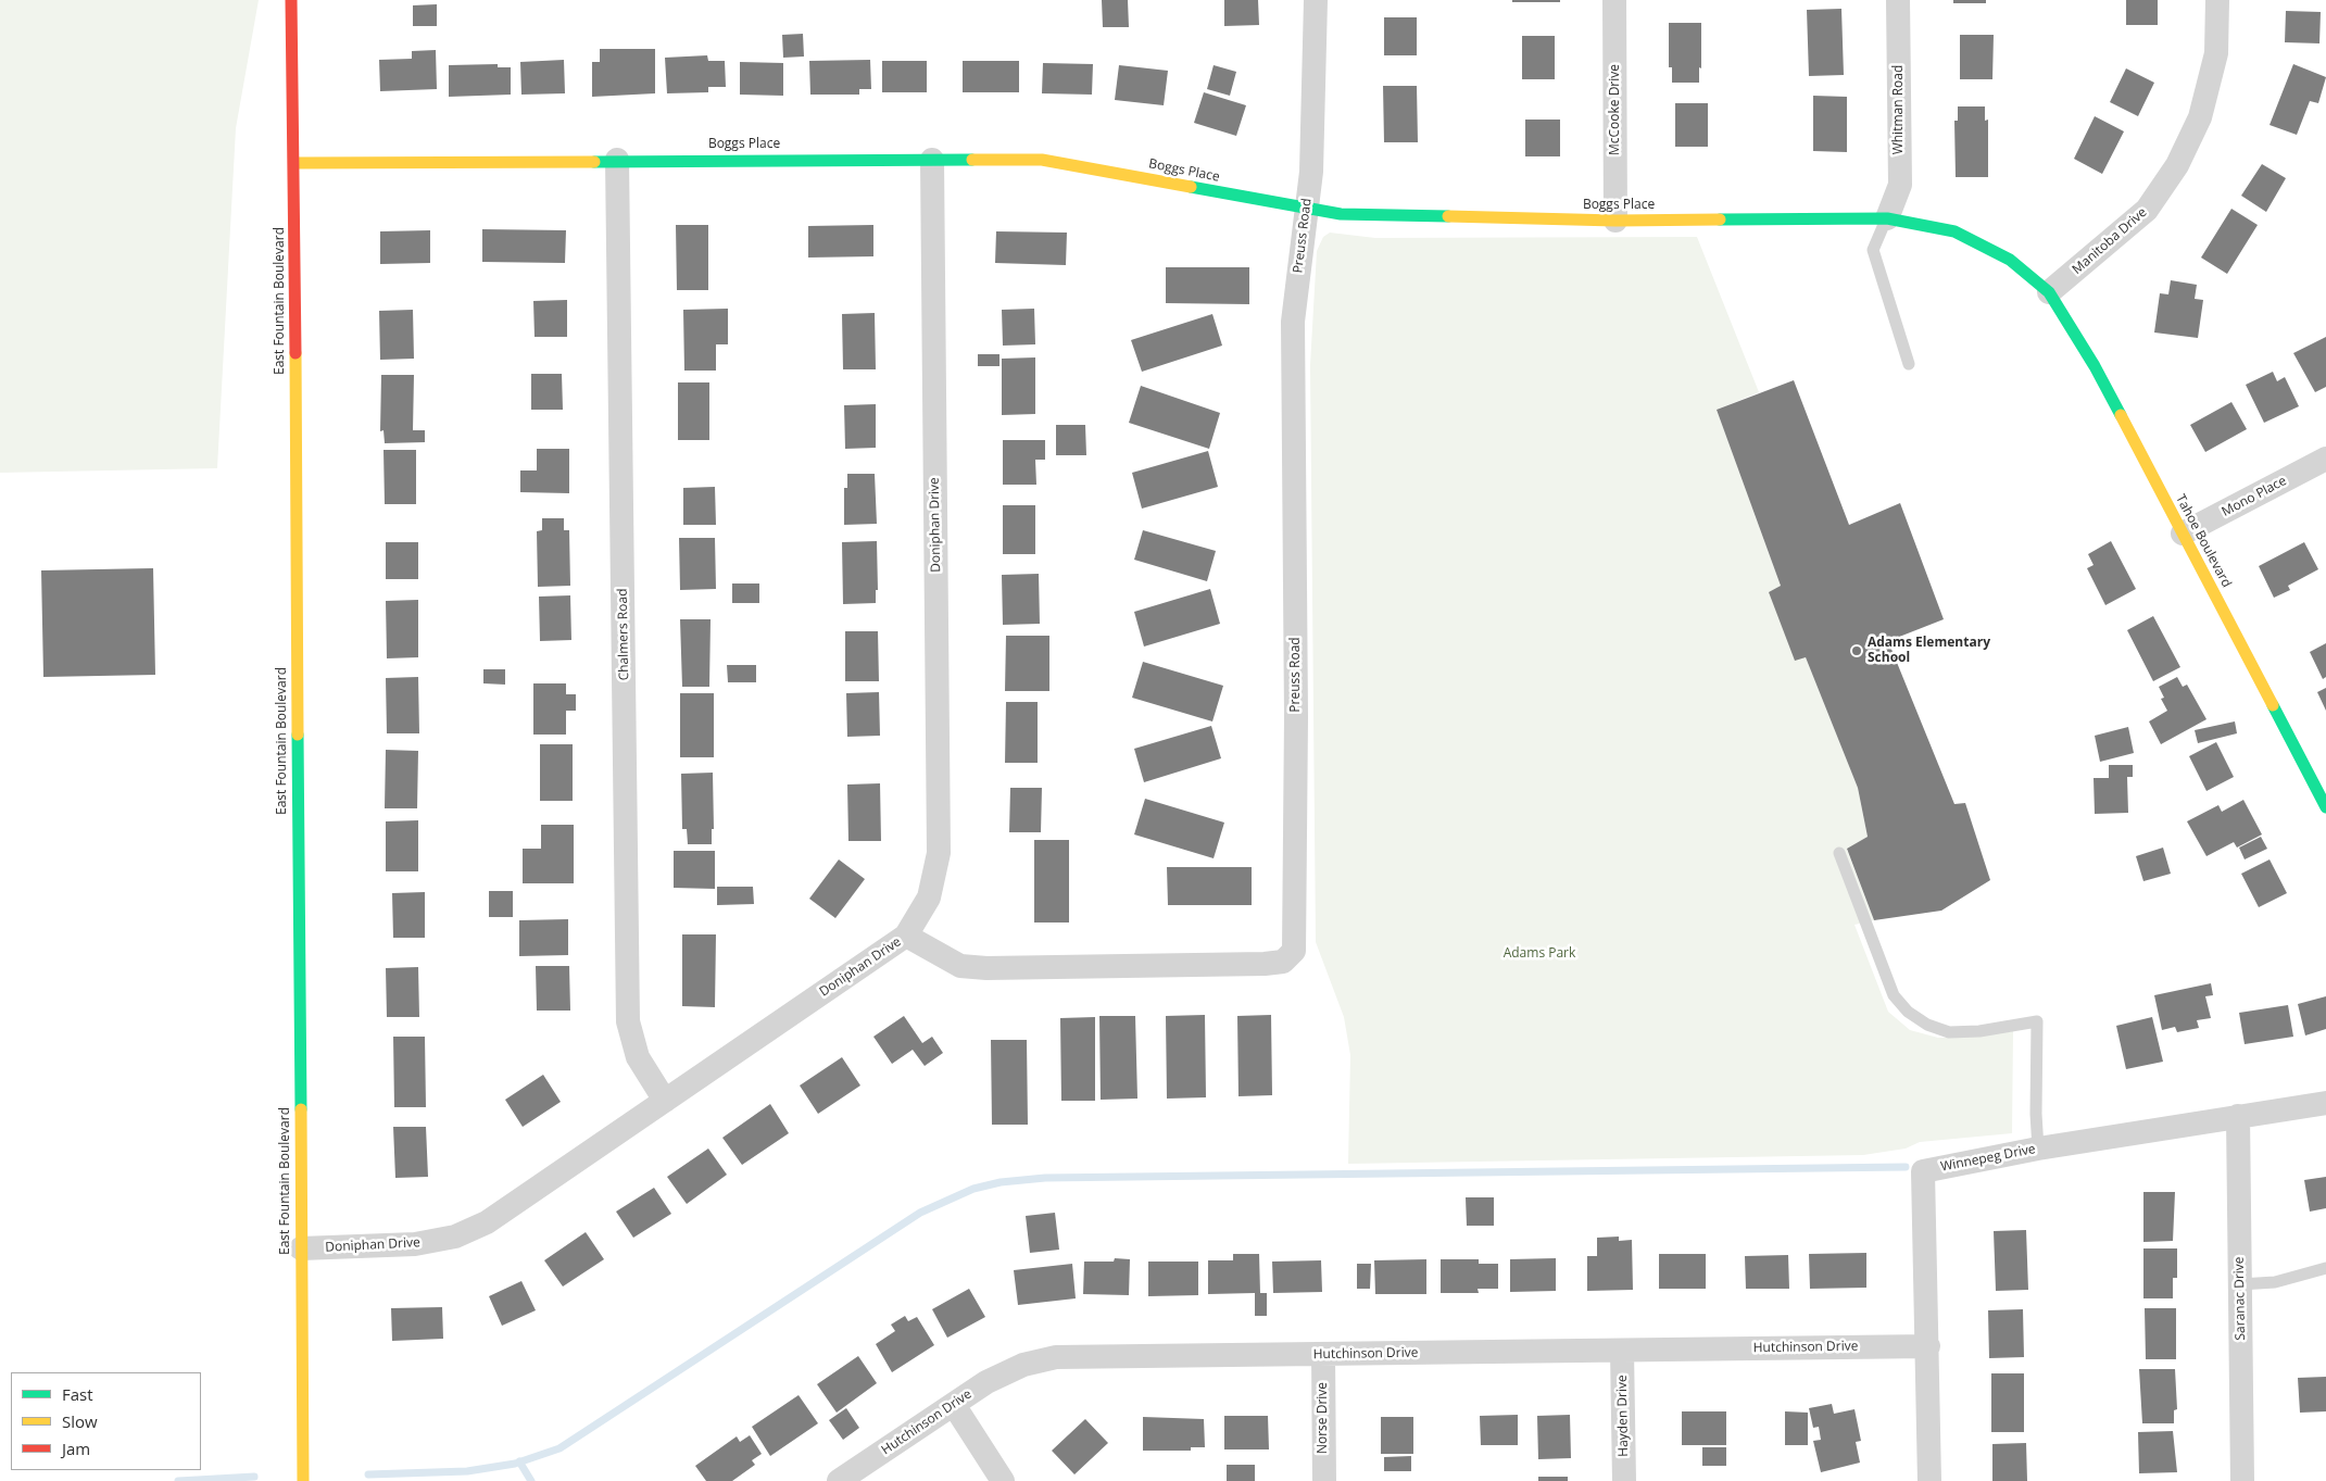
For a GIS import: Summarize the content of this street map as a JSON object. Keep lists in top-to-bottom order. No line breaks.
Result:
{"streets":{"street":["McCooke Drive","Whitman Road","Boggs Place","Preuss Road","Manitoba Drive","East Fountain Boulevard","Mono Place","Doniphan Drive","Tahoe Boulevard","Chalmers Road","Winnepeg Drive","Saranac Drive","Hutchinson Drive","Hayden Drive","Norse Drive"]},"crossings":[["McCooke Drive","Boggs Place"],["Whitman Road","Boggs Place"],["Boggs Place","Preuss Road"],["Boggs Place","Manitoba Drive"],["Boggs Place","East Fountain Boulevard"],["Boggs Place","Doniphan Drive"],["Boggs Place","Tahoe Boulevard"],["Boggs Place","Chalmers Road"],["Preuss Road","Doniphan Drive"],["Manitoba Drive","Tahoe Boulevard"],["East Fountain Boulevard","Doniphan Drive"],["Mono Place","Tahoe Boulevard"],["Doniphan Drive","Chalmers Road"],["Winnepeg Drive","Saranac Drive"],["Winnepeg Drive","Hutchinson Drive"],["Hutchinson Drive","Hayden Drive"],["Hutchinson Drive","Norse Drive"]],"parks":["Adams Park"],"places":["Adams Elementary School"],"legend":["Fast","Slow","Jam"]}
